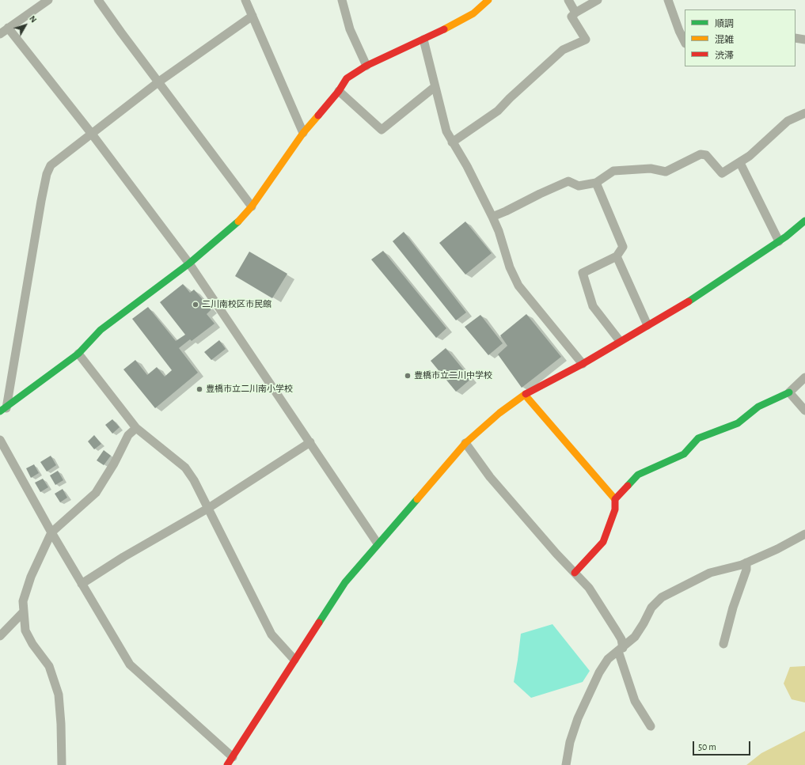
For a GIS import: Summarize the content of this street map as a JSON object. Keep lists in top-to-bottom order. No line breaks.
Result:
{"places":["二川南校区市民館","豊橋市立二川中学校","豊橋市立二川南小学校"],"legend":["順調","混雑","渋滞"],"scale_bar":"50 m","north":"top right"}
